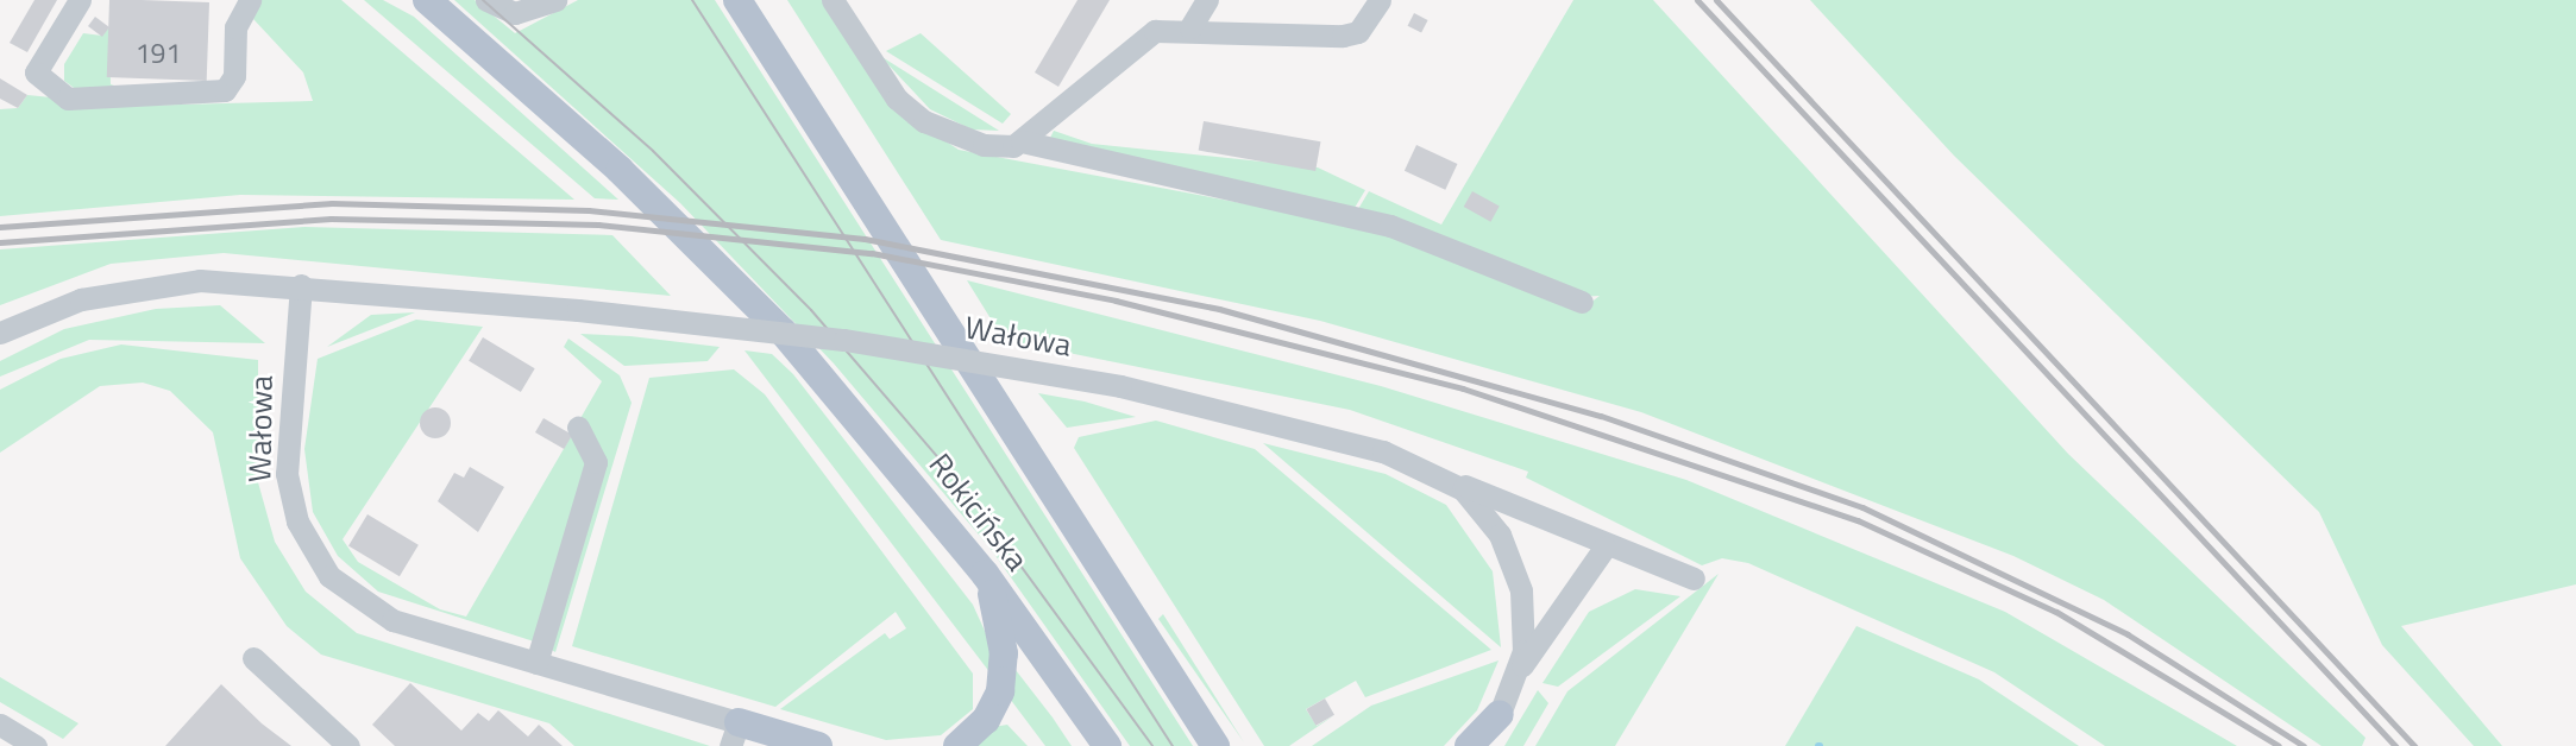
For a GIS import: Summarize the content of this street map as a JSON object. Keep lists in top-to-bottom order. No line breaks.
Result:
{"streets":{"main road":["Rokicińska"],"street":["Wałowa"]},"house_numbers":["191"]}
